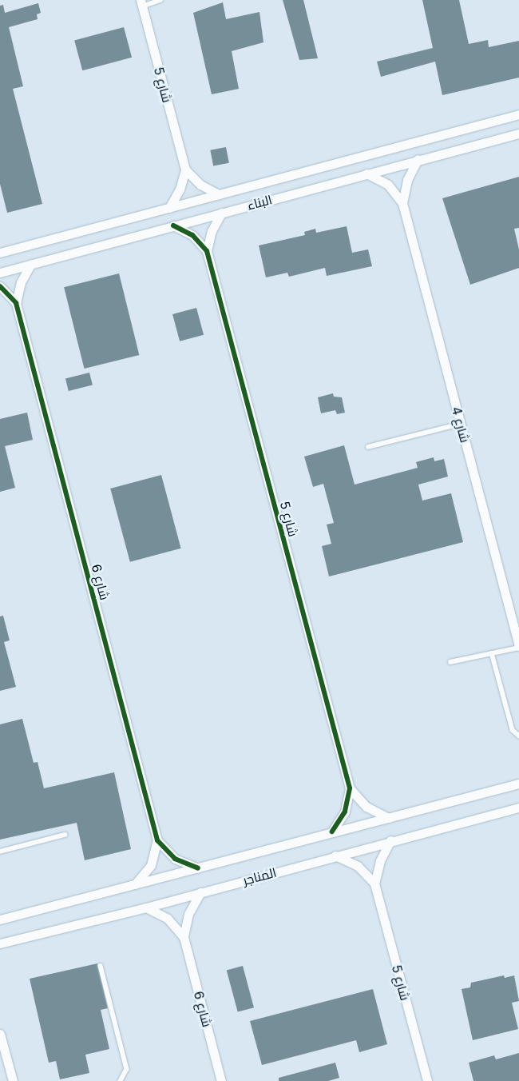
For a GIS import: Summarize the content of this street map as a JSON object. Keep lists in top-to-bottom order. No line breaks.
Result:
{"streets":{"street":["شارع 5","البناء","شارع 4","شارع 6","المناجر"]},"crossings":[["شارع 5","البناء"],["شارع 5","المناجر"],["البناء","شارع 4"],["البناء","شارع 6"],["شارع 6","المناجر"]]}
